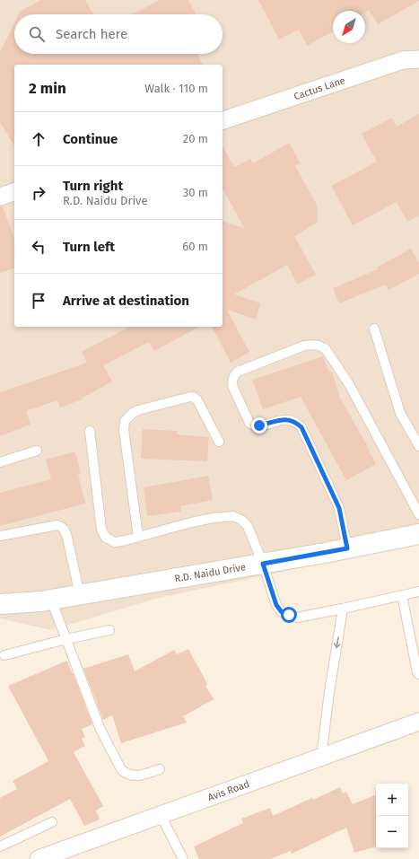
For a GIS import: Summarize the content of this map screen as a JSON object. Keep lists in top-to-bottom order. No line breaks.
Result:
{"streets":{"street":["Cactus Lane","R.D. Naidu Drive","Avis Road"]},"north":"bottom left","page":{"search":"Search here","heading":["2 min","Walk · 110 m"],"list":[["Continue","20 m"],["Turn right","R.D. Naidu Drive","30 m"],["Turn left","60 m"],"Arrive at destination"],"map_buttons":["+","−"]}}
